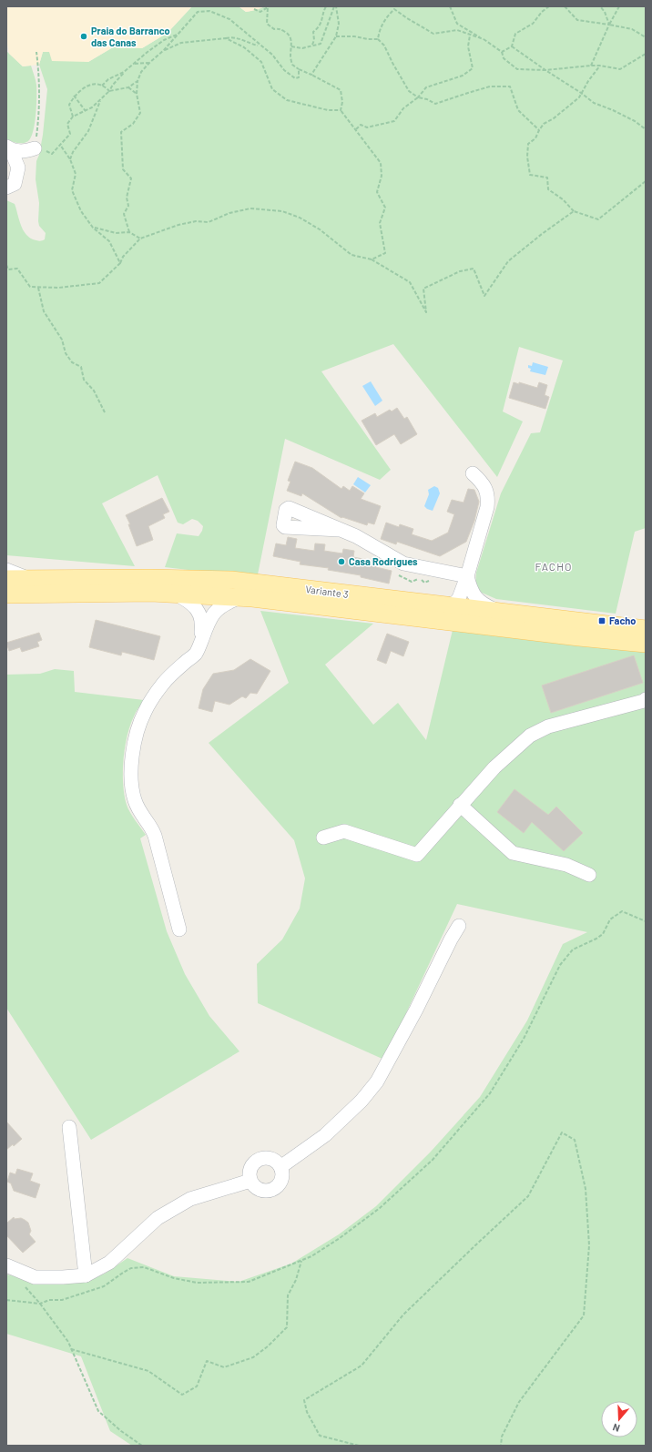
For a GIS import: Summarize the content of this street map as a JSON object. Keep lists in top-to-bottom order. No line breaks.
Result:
{"streets":{"main road":["Variante 3"]},"districts":["FACHO"],"places":{"other":["Praia do Barranco das Canas","Casa Rodrigues"],"transit":["Facho"]},"north":"bottom"}
